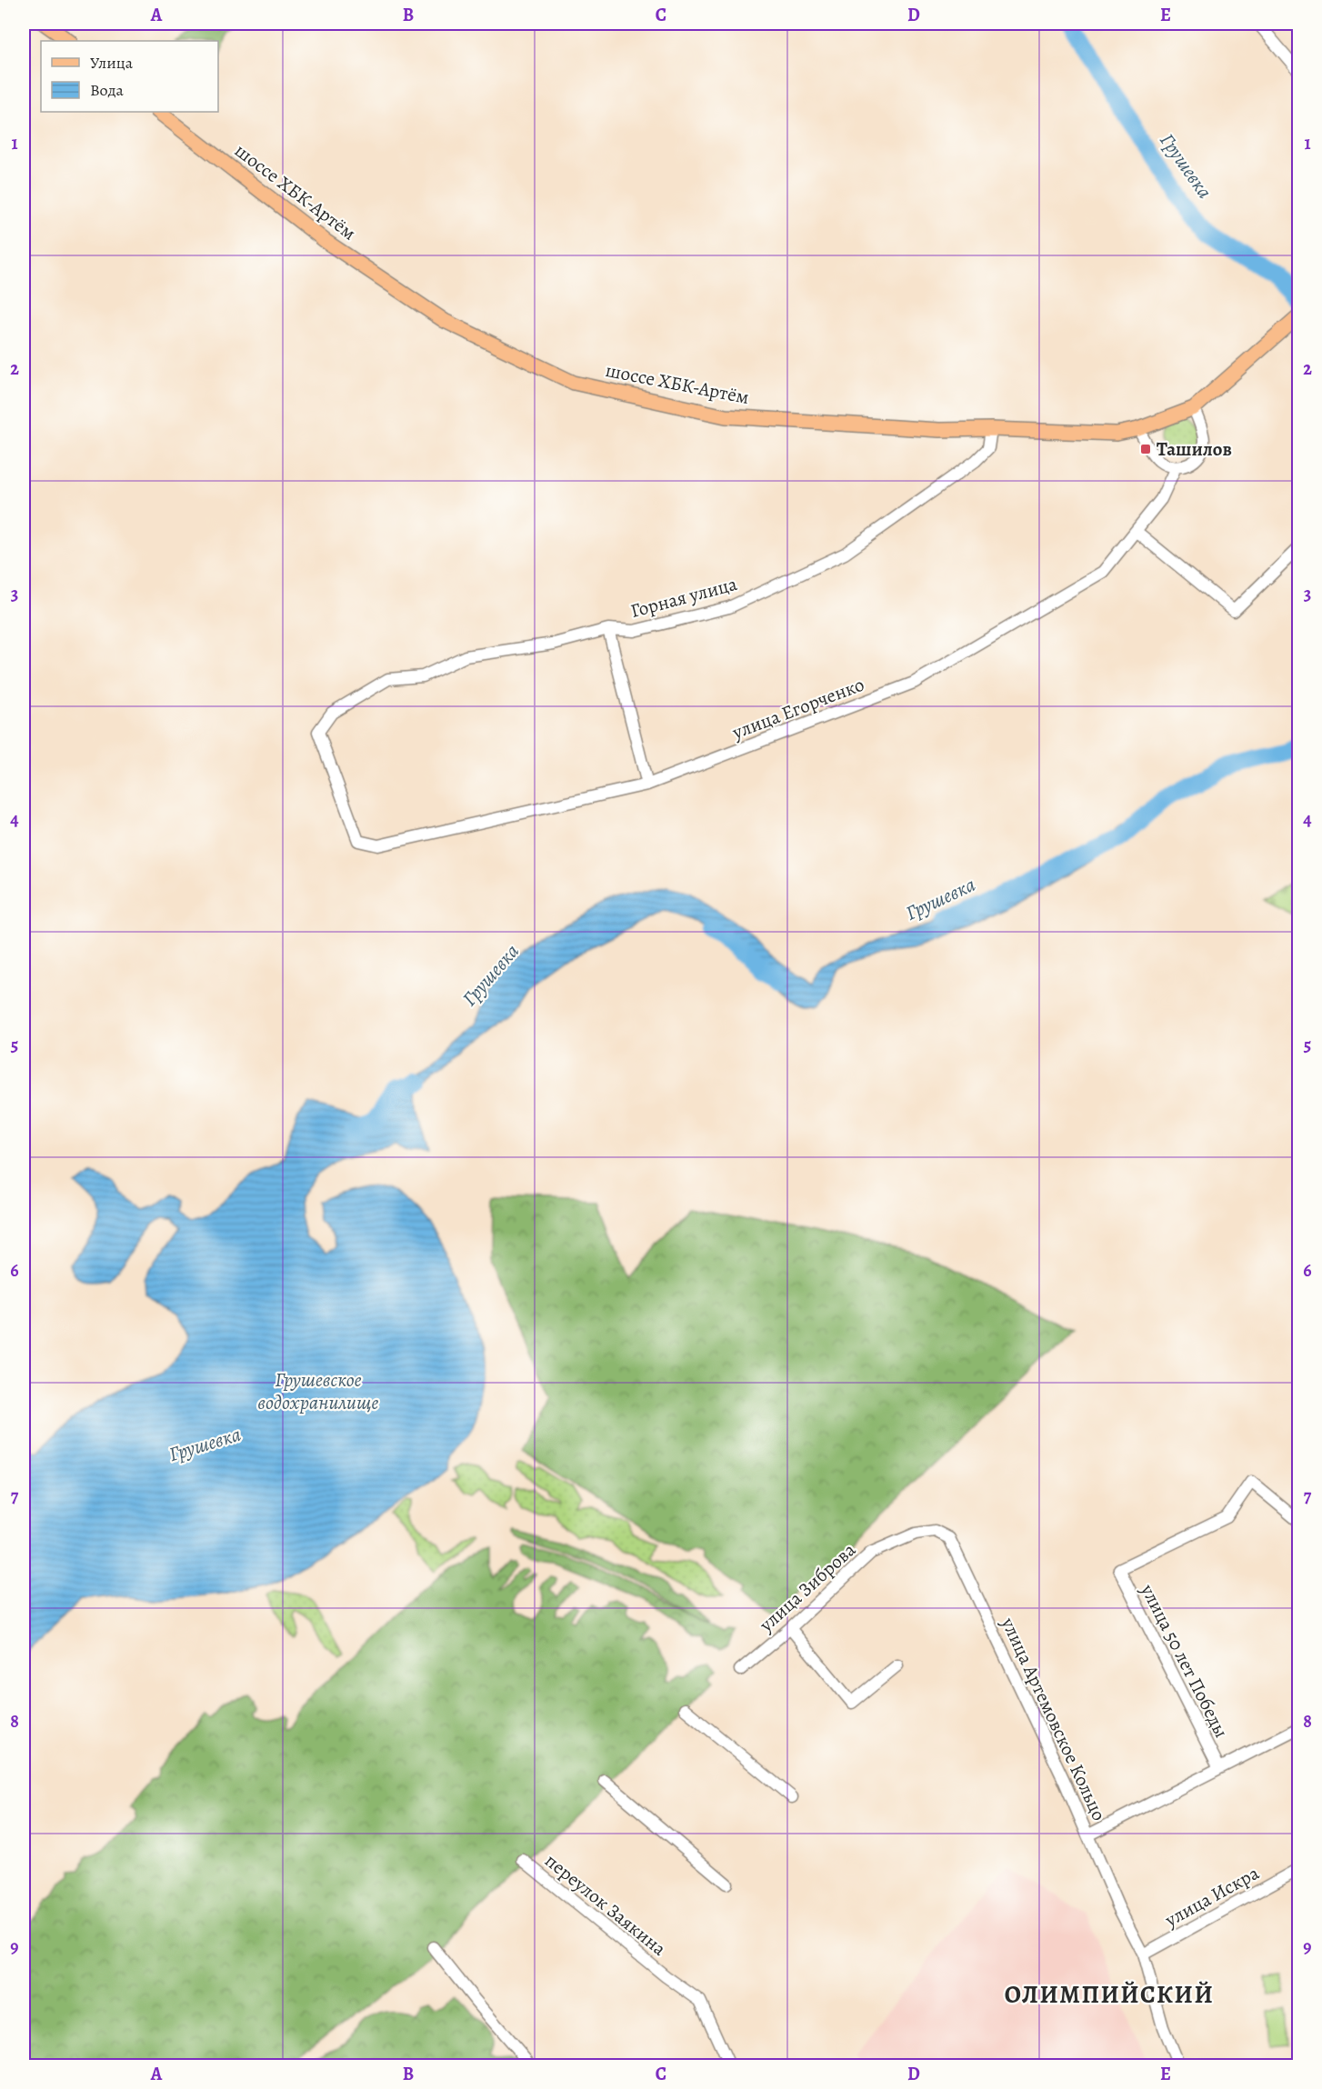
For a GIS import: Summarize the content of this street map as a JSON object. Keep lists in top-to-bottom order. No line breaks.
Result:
{"streets":{"main road":["шоссе ХБК-Артём"],"street":["Горная улица","улица Егорченко","улица Зиброва","улица 50 лет Победы","улица Артемовское Кольцо","улица Искра","переулок Заякина"]},"crossings":[["шоссе ХБК-Артём","Горная улица"],["Горная улица","улица Егорченко"],["улица Зиброва","улица Артемовское Кольцо"],["улица 50 лет Победы","улица Артемовское Кольцо"]],"districts":["ОЛИМПИЙСКИЙ"],"water":["Грушевка","Грушевское водохранилище"],"places":{"transit":["Ташилов"]},"legend":["Улица","Вода"],"grid":{"columns":["A","B","C","D","E"],"rows":["1","2","3","4","5","6","7","8","9"]}}
